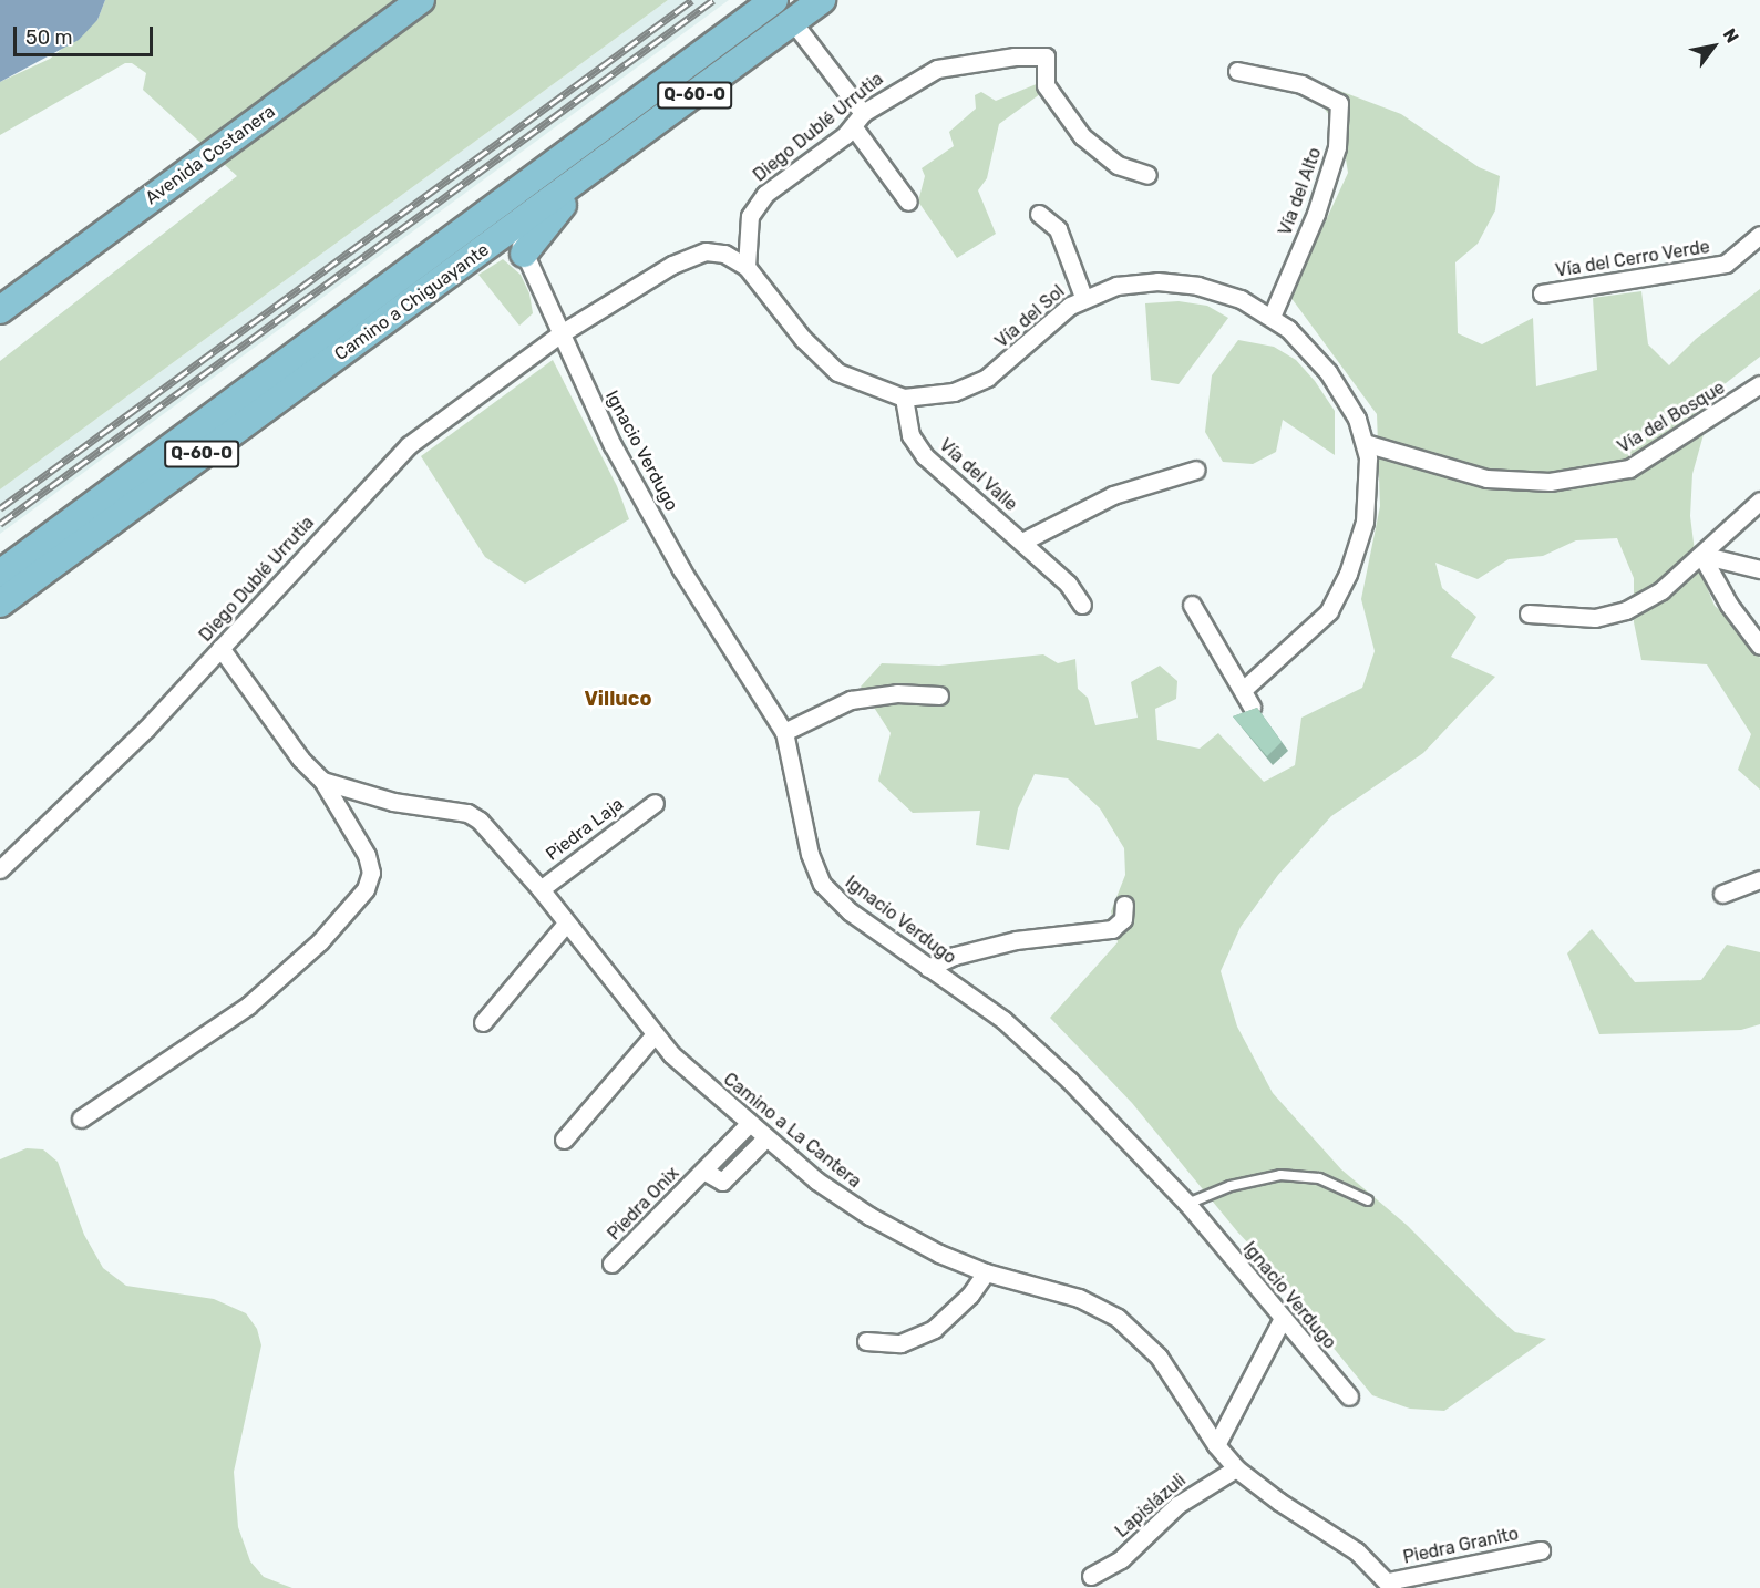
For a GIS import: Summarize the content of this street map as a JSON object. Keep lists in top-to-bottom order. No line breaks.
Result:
{"streets":{"main road":["Q-60-O","Avenida Costanera","Camino a Chiguayante"],"street":["Diego Dublé Urrutia","Vía del Alto","Vía del Cerro Verde","Vía del Sol","Vía del Bosque","Ignacio Verdugo","Vía del Valle","Piedra Laja","Camino a La Cantera","Piedra Onix","Lapislázuli","Piedra Granito"]},"crossings":[["Diego Dublé Urrutia","Vía del Sol"],["Diego Dublé Urrutia","Ignacio Verdugo"],["Diego Dublé Urrutia","Camino a La Cantera"],["Vía del Alto","Vía del Sol"],["Camino a Chiguayante","Ignacio Verdugo"],["Vía del Sol","Vía del Bosque"],["Vía del Sol","Ignacio Verdugo"],["Vía del Sol","Vía del Valle"],["Piedra Laja","Camino a La Cantera"],["Camino a La Cantera","Piedra Onix"],["Camino a La Cantera","Lapislázuli"],["Camino a La Cantera","Piedra Granito"]],"districts":["Villuco"],"scale_bar":"50 m","north":"top right"}
